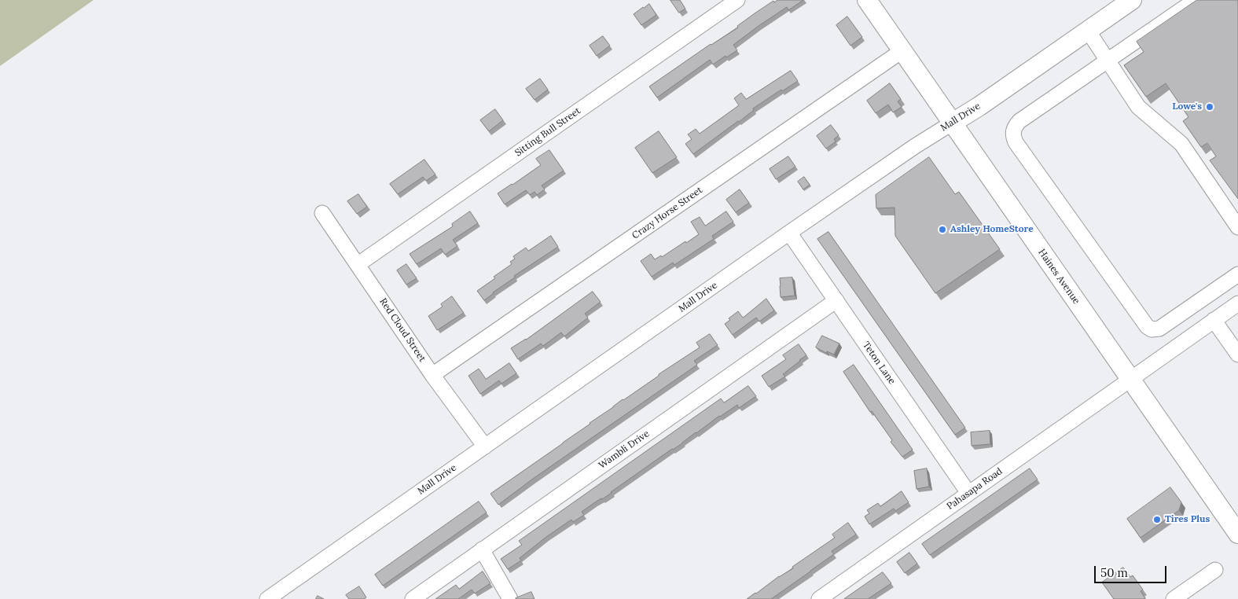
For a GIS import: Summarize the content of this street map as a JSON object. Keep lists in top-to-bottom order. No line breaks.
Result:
{"streets":{"main road":["Mall Drive","Haines Avenue"],"street":["Sitting Bull Street","Crazy Horse Street","Red Cloud Street","Teton Lane","Wambli Drive","Pahasapa Road"]},"crossings":[["Mall Drive","Haines Avenue"],["Mall Drive","Red Cloud Street"],["Mall Drive","Teton Lane"],["Sitting Bull Street","Red Cloud Street"],["Crazy Horse Street","Haines Avenue"],["Crazy Horse Street","Red Cloud Street"],["Haines Avenue","Pahasapa Road"],["Teton Lane","Wambli Drive"],["Teton Lane","Pahasapa Road"]],"places":["Lowe's","Ashley HomeStore","Tires Plus"],"scale_bar":"50 m"}
